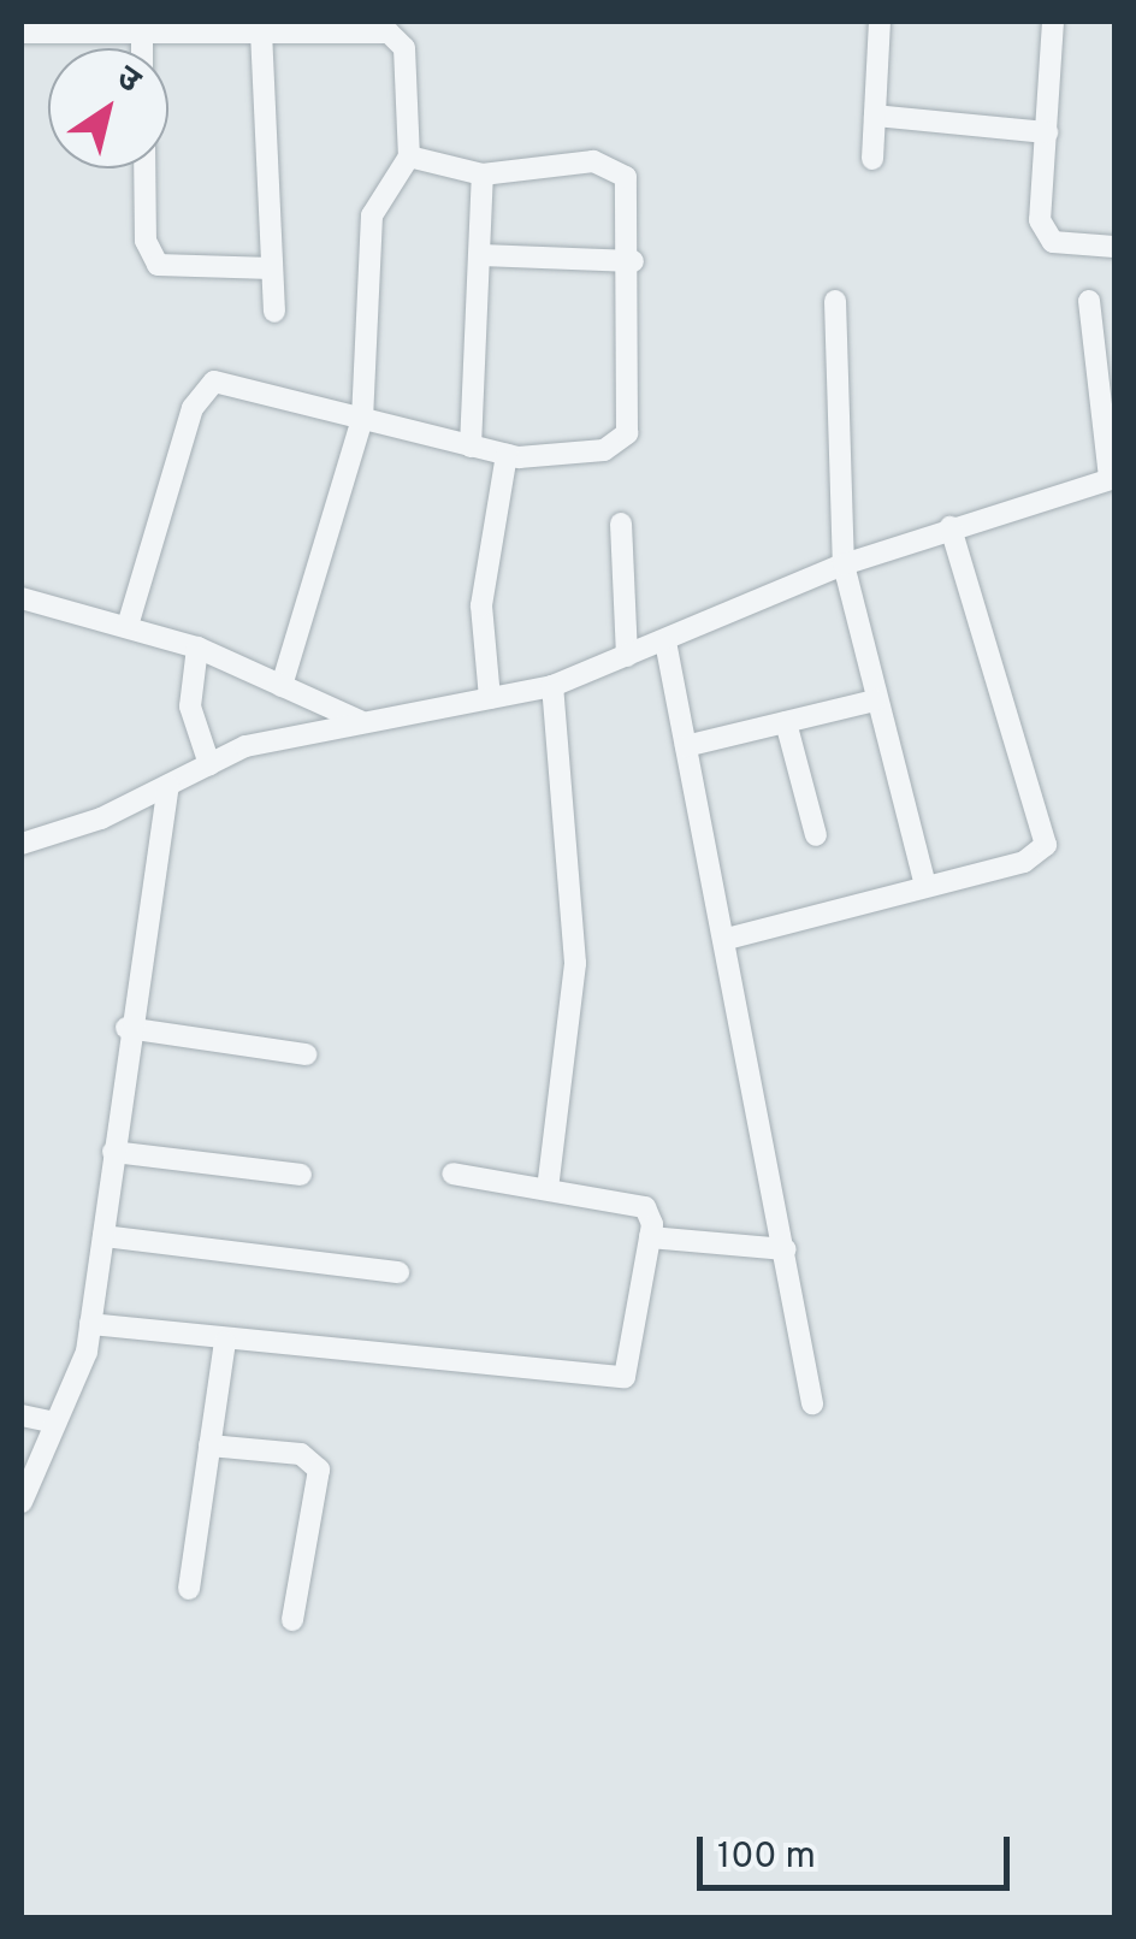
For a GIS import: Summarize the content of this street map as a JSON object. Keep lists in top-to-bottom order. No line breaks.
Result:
{"scale_bar":"100 m","north":"top right"}
